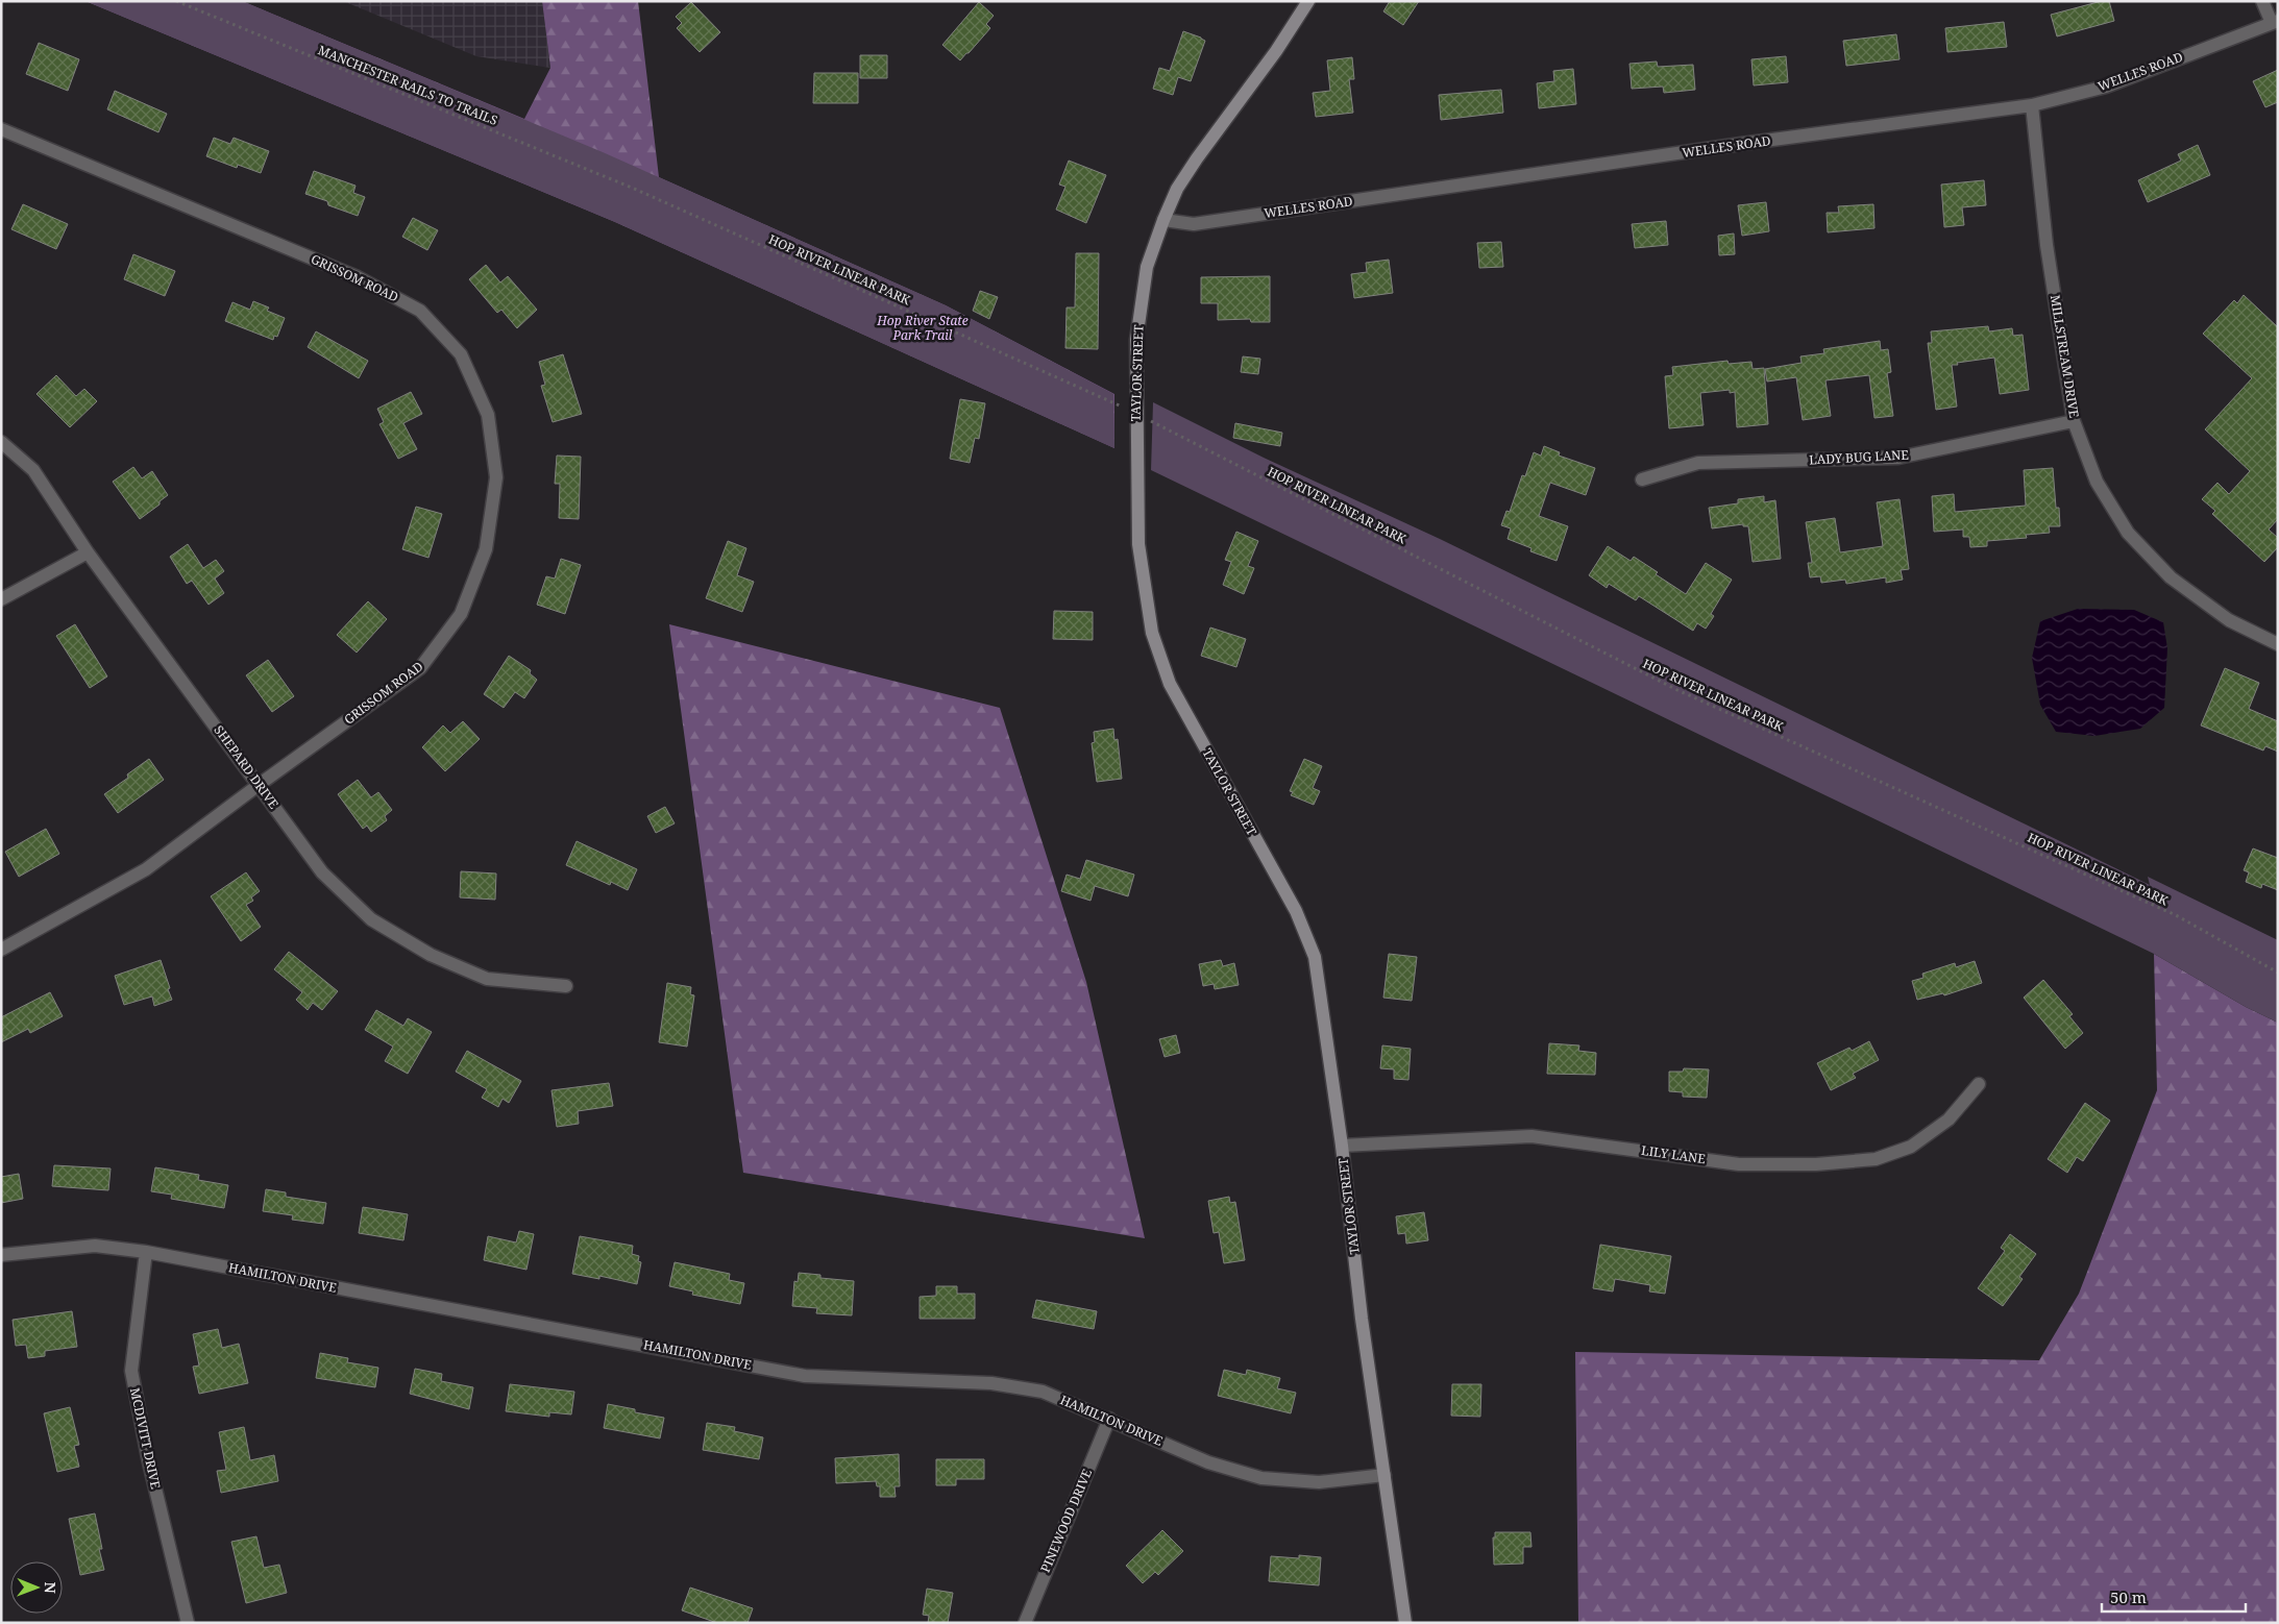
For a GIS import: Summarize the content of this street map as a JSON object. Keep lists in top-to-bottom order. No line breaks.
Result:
{"streets":{"street":["WELLES ROAD","GRISSOM ROAD","MILLSTREAM DRIVE","TAYLOR STREET","LADY BUG LANE","SHEPARD DRIVE","LILY LANE","HAMILTON DRIVE","MCDIVITT DRIVE","PINEWOOD DRIVE"],"path":["MANCHESTER RAILS TO TRAILS","HOP RIVER LINEAR PARK"]},"crossings":[["WELLES ROAD","MILLSTREAM DRIVE"],["WELLES ROAD","TAYLOR STREET"],["MANCHESTER RAILS TO TRAILS","HOP RIVER LINEAR PARK"],["GRISSOM ROAD","SHEPARD DRIVE"],["MILLSTREAM DRIVE","LADY BUG LANE"],["TAYLOR STREET","LILY LANE"],["TAYLOR STREET","HAMILTON DRIVE"],["HAMILTON DRIVE","MCDIVITT DRIVE"],["HAMILTON DRIVE","PINEWOOD DRIVE"]],"parks":["Hop River State Park Trail"],"scale_bar":"50 m","north":"right"}
